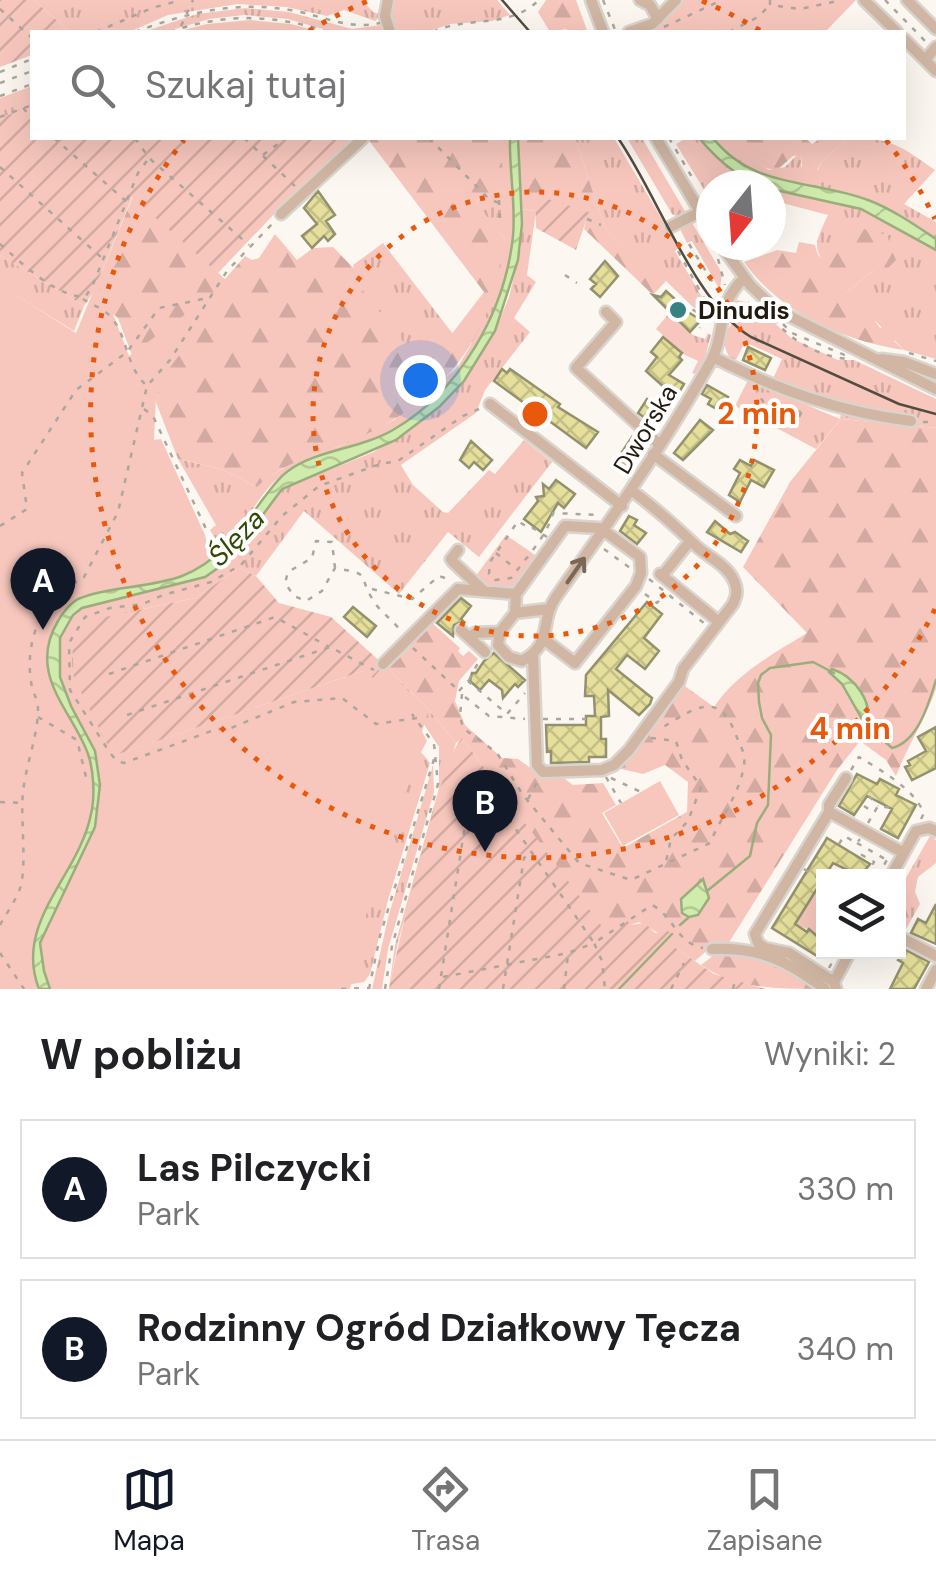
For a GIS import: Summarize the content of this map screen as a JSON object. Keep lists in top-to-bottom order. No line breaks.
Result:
{"streets":{"street":["Dworska"]},"water":["Ślęza"],"places":["Dinudis"],"north":"bottom","page":{"search":"Szukaj tutaj","pins":["A","B"],"heading":["W pobliżu","Wyniki: 2"],"list":[{"mark":"A","name":"Las Pilczycki","note":"Park","value":"330 m"},{"mark":"B","name":"Rodzinny Ogród Działkowy Tęcza","note":"Park","value":"340 m"}],"nav":["Mapa","Trasa","Zapisane"]},"rings":["2 min","4 min"]}
